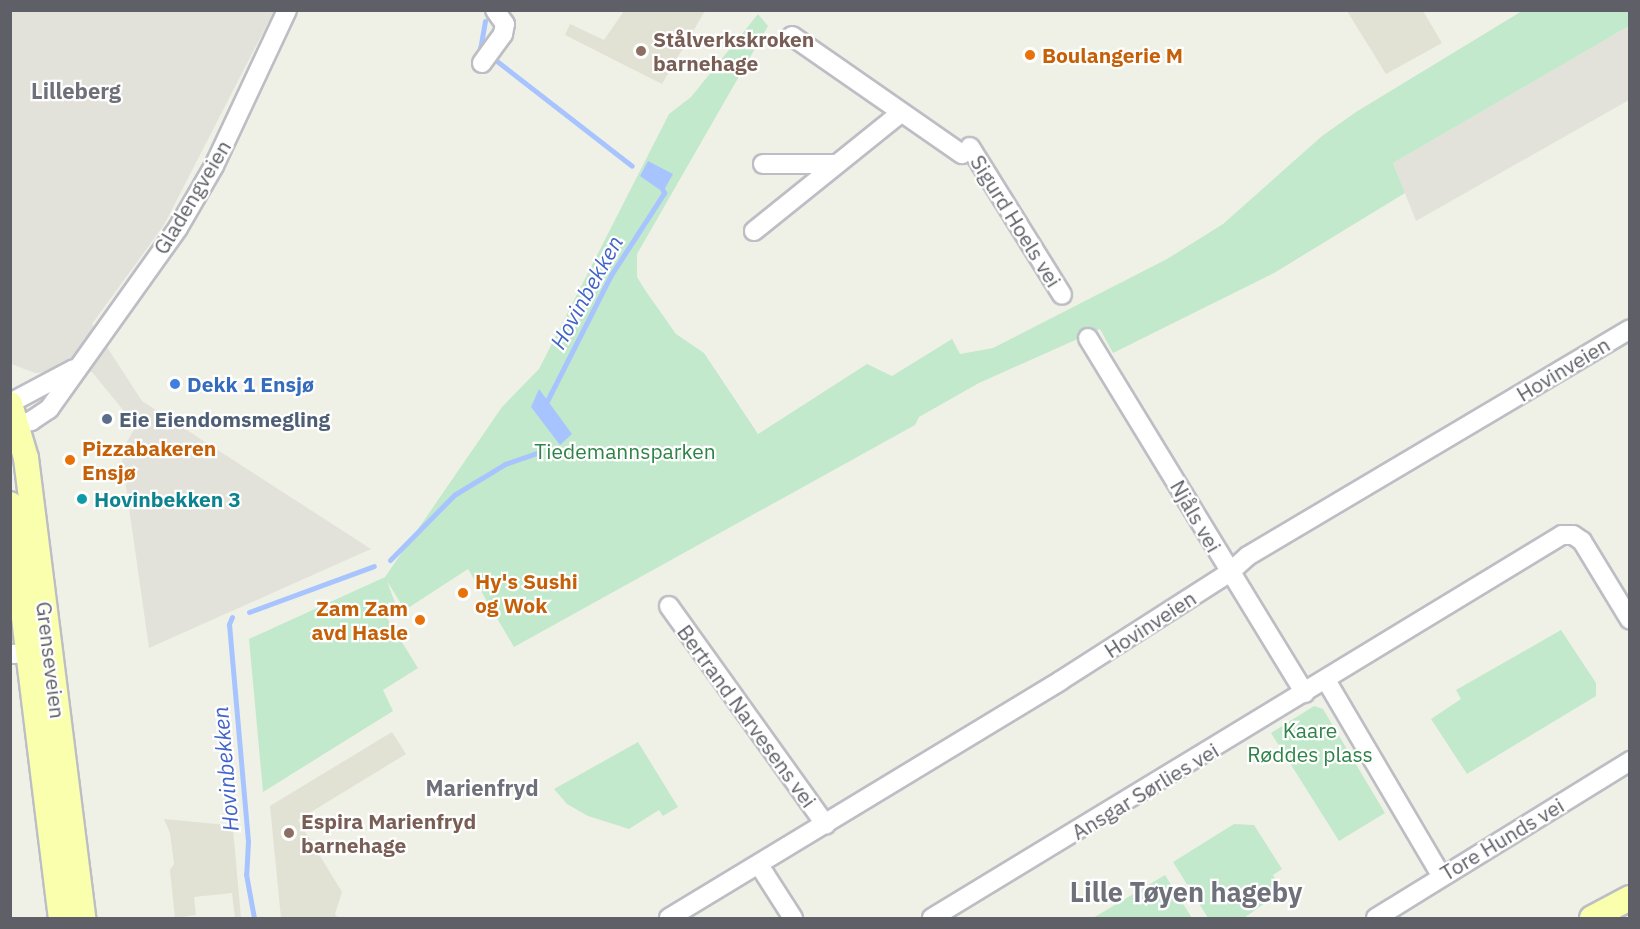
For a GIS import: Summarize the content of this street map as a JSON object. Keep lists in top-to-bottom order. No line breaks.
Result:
{"streets":{"main road":["Grenseveien"],"street":["Gladengveien","Sigurd Hoels vei","Hovinveien","Njåls vei","Bertrand Narvesens vei","Ansgar Sørlies vei","Tore Hunds vei"]},"crossings":[["Gladengveien","Grenseveien"],["Hovinveien","Njåls vei"],["Hovinveien","Bertrand Narvesens vei"],["Njåls vei","Ansgar Sørlies vei"]],"districts":["Lilleberg","Marienfryd","Lille Tøyen hageby"],"water":["Hovinbekken"],"parks":["Tiedemannsparken","Kaare Røddes plass"],"places":["Stålverkskroken barnehage","Boulangerie M","Dekk 1 Ensjø","Eie Eiendomsmegling","Pizzabakeren Ensjø","Hovinbekken 3","Hy's Sushi og Wok","Zam Zam avd Hasle","Espira Marienfryd barnehage"]}
